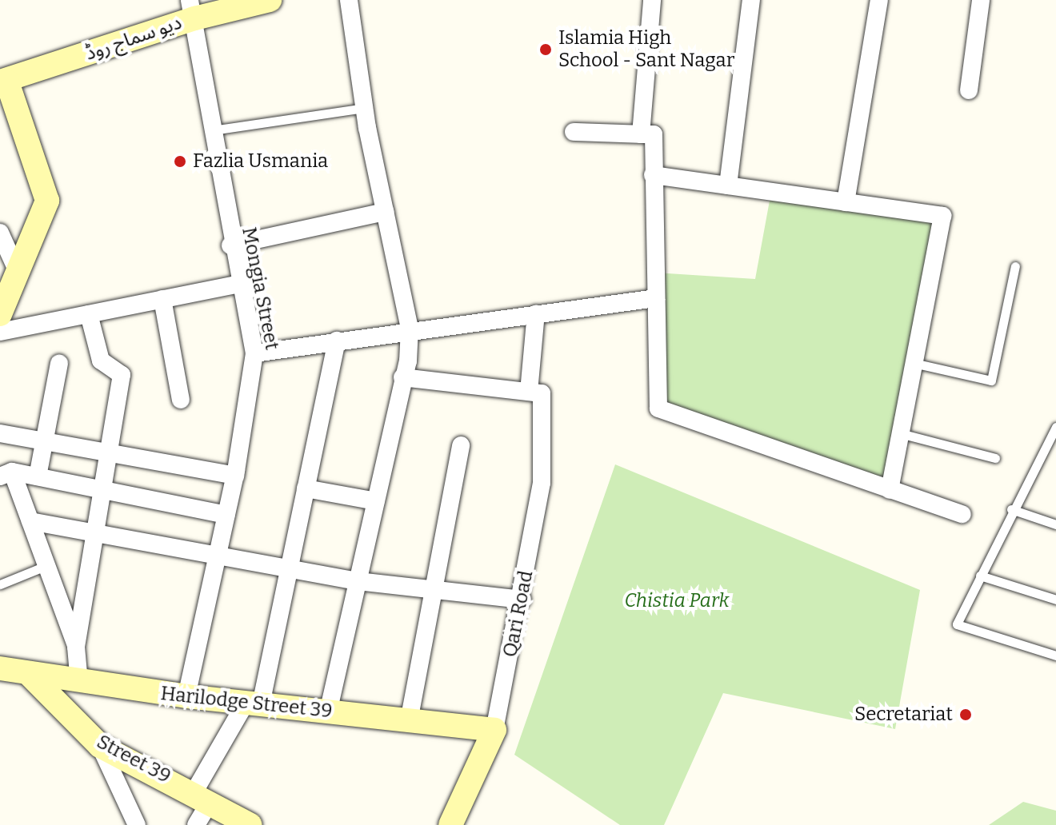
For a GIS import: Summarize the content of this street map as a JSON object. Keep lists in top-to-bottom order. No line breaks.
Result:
{"streets":{"street":["دیو سماج روڈ","Mongia Street","Qari Road","Harilodge Street 39","Street 39"]},"crossings":[["دیو سماج روڈ","Mongia Street"],["Mongia Street","Harilodge Street 39"],["Qari Road","Harilodge Street 39"],["Harilodge Street 39","Street 39"]],"parks":["Chistia Park"],"places":["Islamia High School - Sant Nagar","Fazlia Usmania","Secretariat"]}
